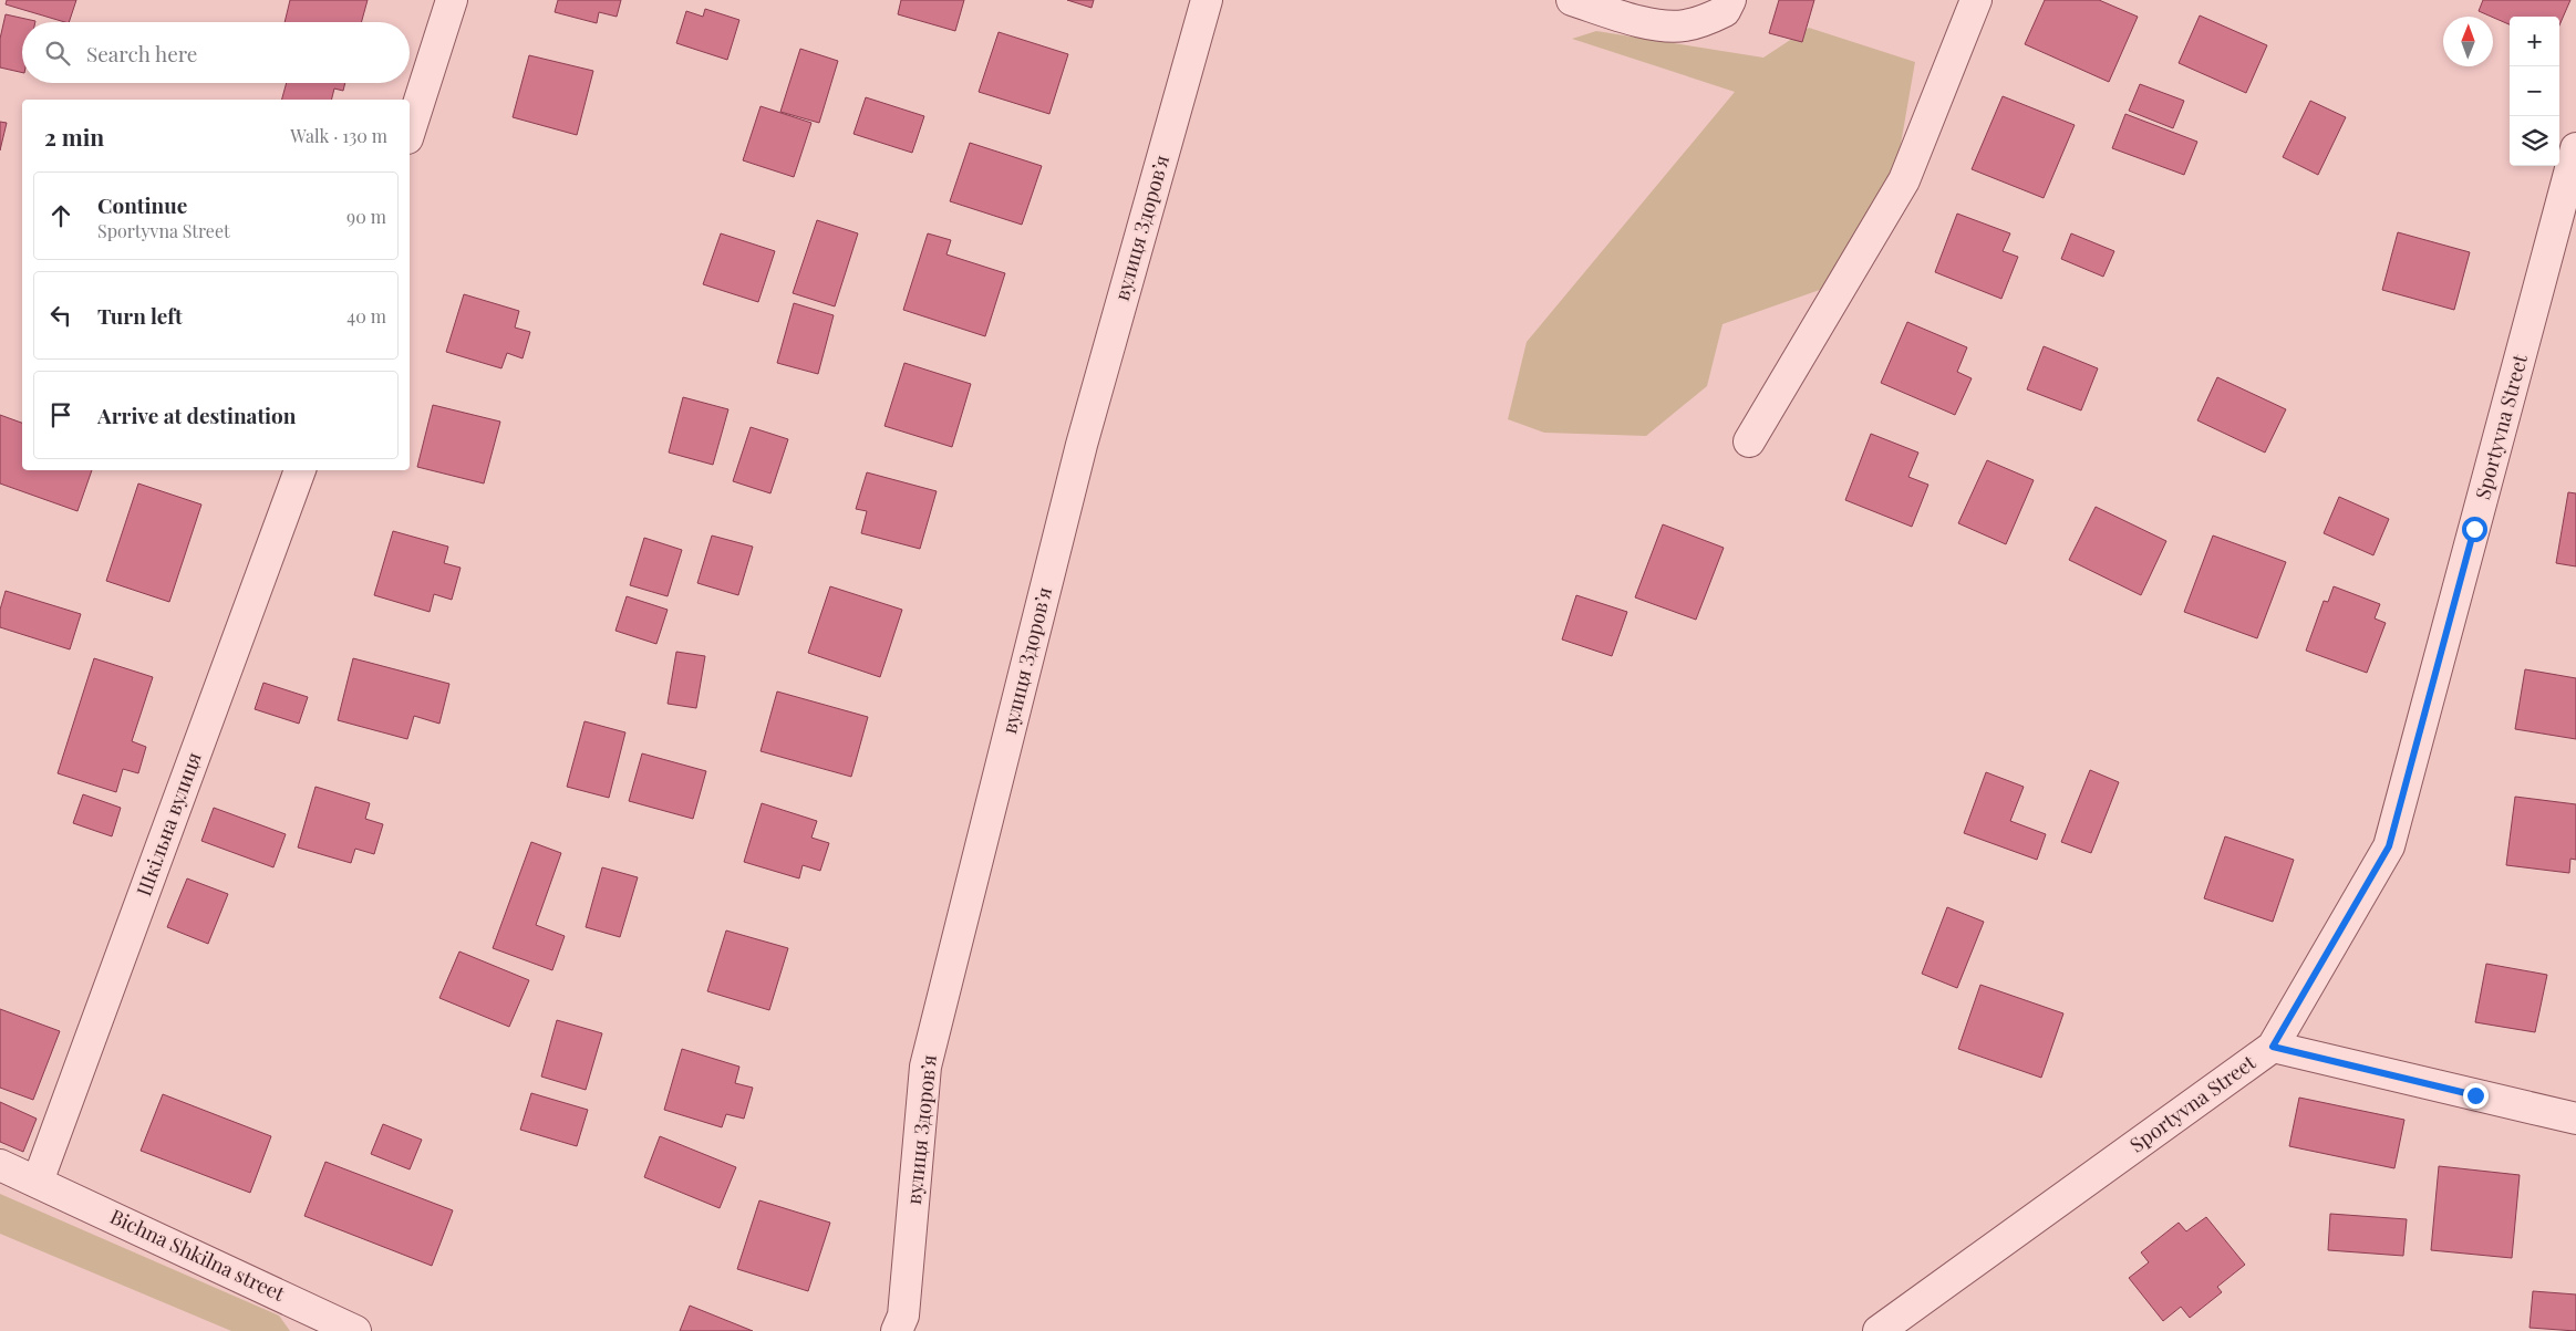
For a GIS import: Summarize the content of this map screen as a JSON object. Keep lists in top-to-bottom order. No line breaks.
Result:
{"streets":{"street":["вулиця Здоровʼя","Sportyvna Street","Шкільна вулиця","Bichna Shkilna street"]},"crossings":[["Шкільна вулиця","Bichna Shkilna street"]],"north":"top","page":{"map_buttons":["+","−"],"search":"Search here","heading":["2 min","Walk · 130 m"],"list":[["Continue","Sportyvna Street","90 m"],["Turn left","40 m"],"Arrive at destination"]}}
